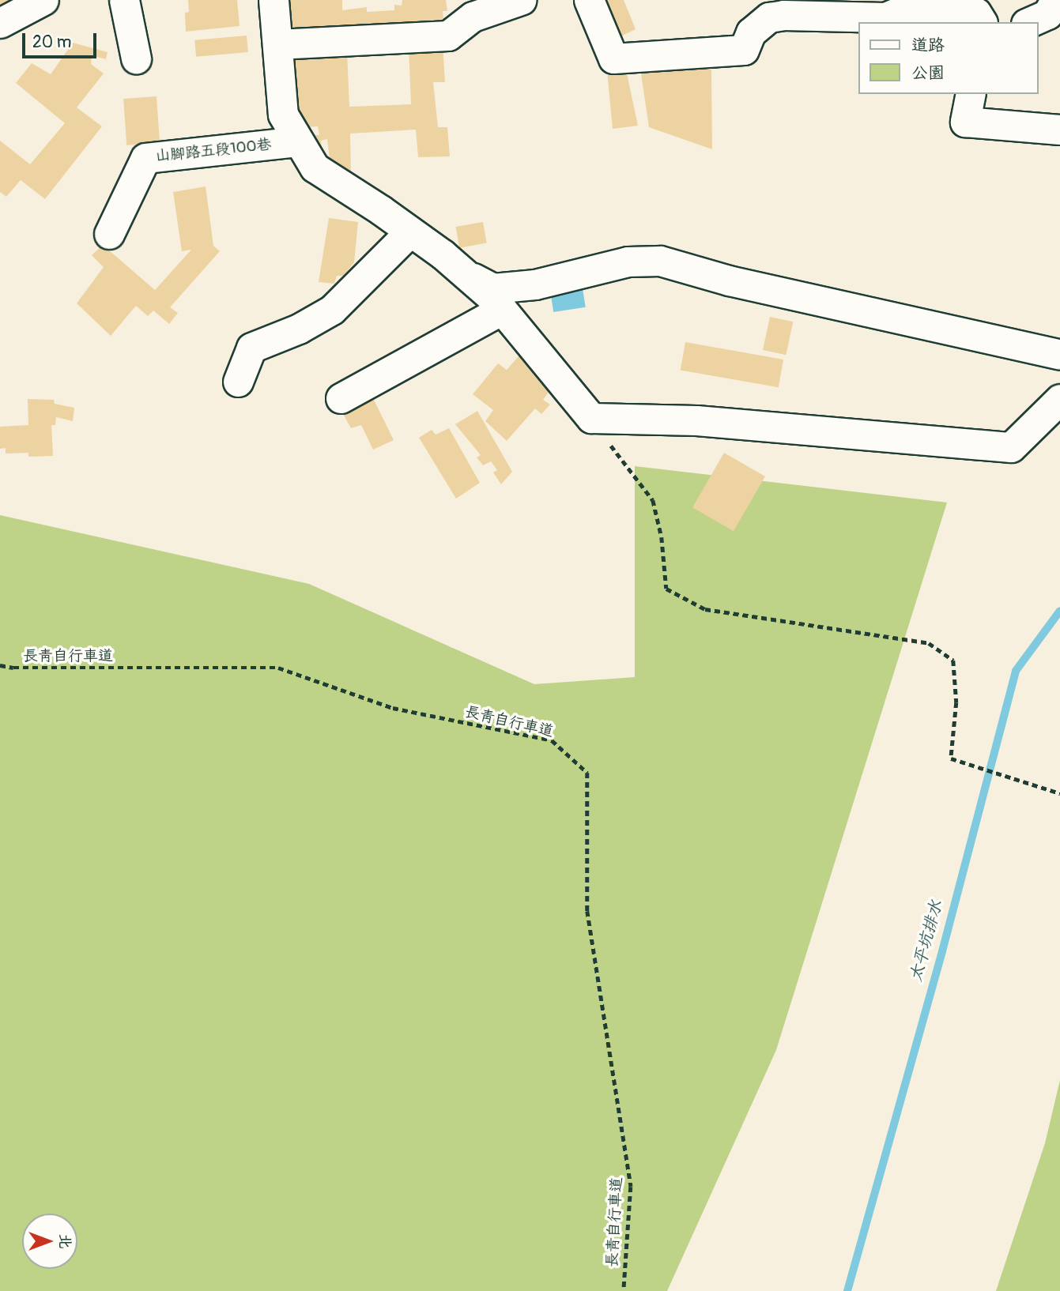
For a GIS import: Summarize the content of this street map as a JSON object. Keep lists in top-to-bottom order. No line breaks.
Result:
{"streets":{"lane":["山腳路五段100巷"],"path":["長青自行車道"]},"water":["太平坑排水"],"legend":["道路","公園"],"scale_bar":"20 m","north":"right"}
